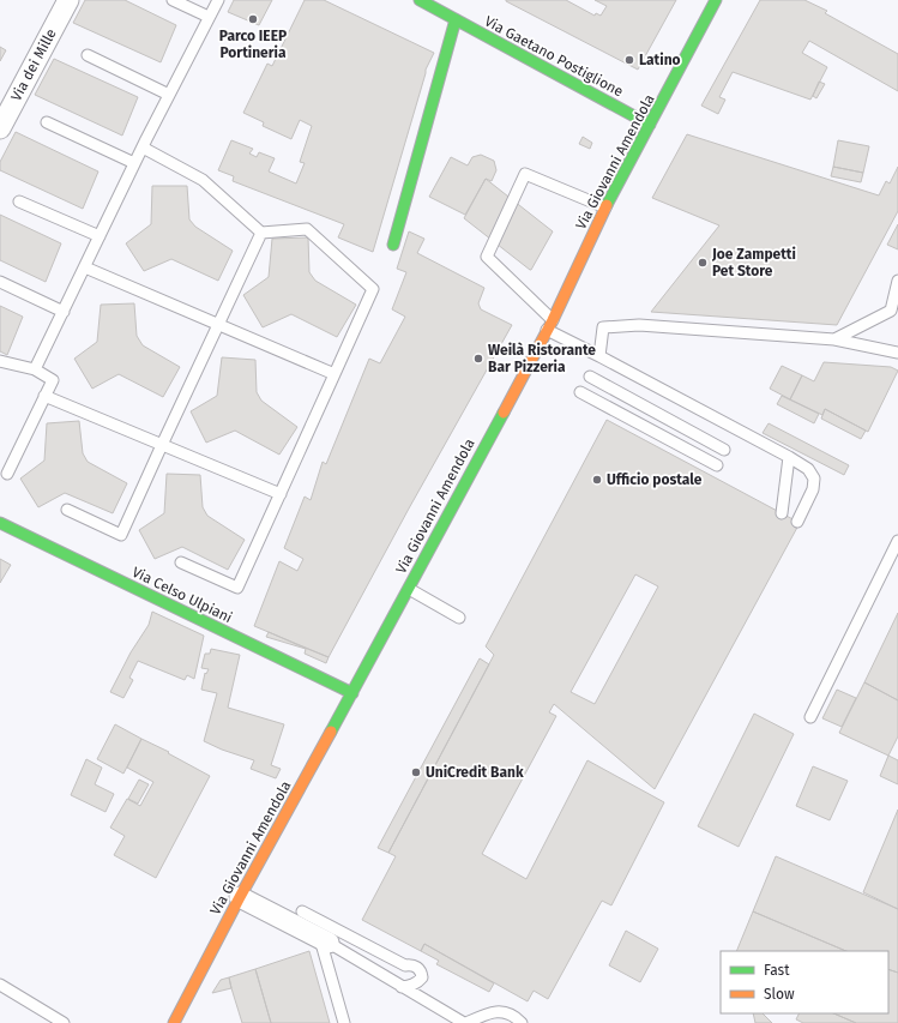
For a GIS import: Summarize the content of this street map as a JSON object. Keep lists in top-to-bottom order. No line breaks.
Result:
{"streets":{"main road":["Via Gaetano Postiglione","Via Giovanni Amendola","Via Celso Ulpiani"],"street":["Via dei Mille"]},"crossings":[["Via Gaetano Postiglione","Via Giovanni Amendola"],["Via Giovanni Amendola","Via Celso Ulpiani"]],"places":["Parco IEEP Portineria","Latino","Joe Zampetti Pet Store","Weilà Ristorante Bar Pizzeria","Ufficio postale","UniCredit Bank"],"legend":["Fast","Slow"]}
